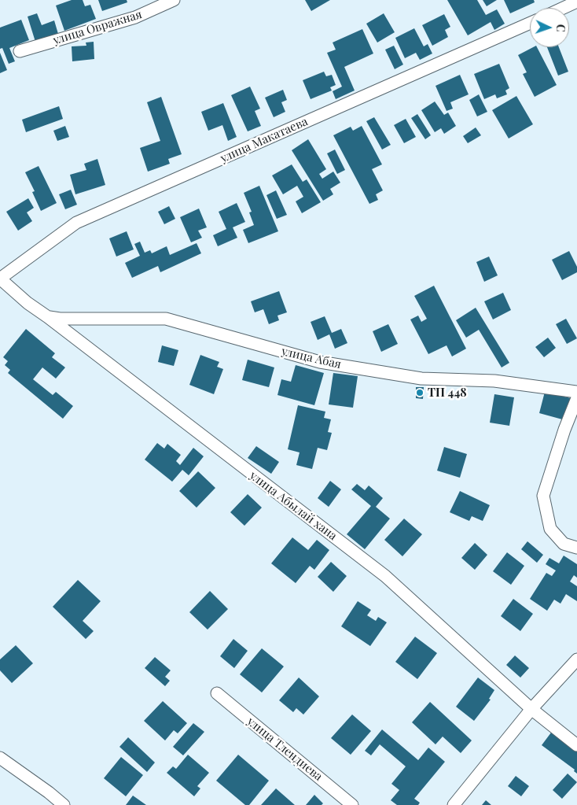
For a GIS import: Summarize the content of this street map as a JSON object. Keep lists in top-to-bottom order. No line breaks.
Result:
{"streets":{"street":["улица Овражная","улица Макатаева","улица Абая","улица Абылай хана","улица Тлендиева"]},"crossings":[["улица Макатаева","улица Абылай хана"],["улица Абая","улица Абылай хана"]],"places":["ТП 448"],"north":"right"}
